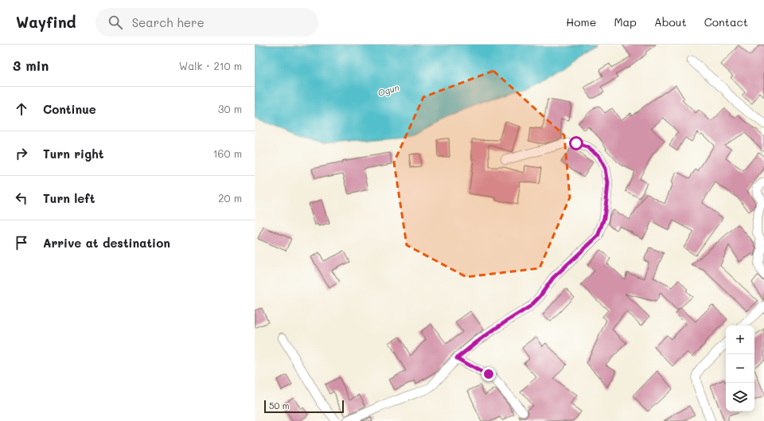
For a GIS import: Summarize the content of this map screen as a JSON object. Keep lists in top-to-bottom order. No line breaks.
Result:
{"water":["Ogun"],"scale_bar":"50 m","page":{"header":"Wayfind","search":"Search here","nav":["Home","Map","About","Contact"],"heading":["3 min","Walk · 210 m"],"list":[["Continue","30 m"],["Turn right","160 m"],["Turn left","20 m"],"Arrive at destination"],"map_buttons":["+","−"],"scale":"50 m"}}
